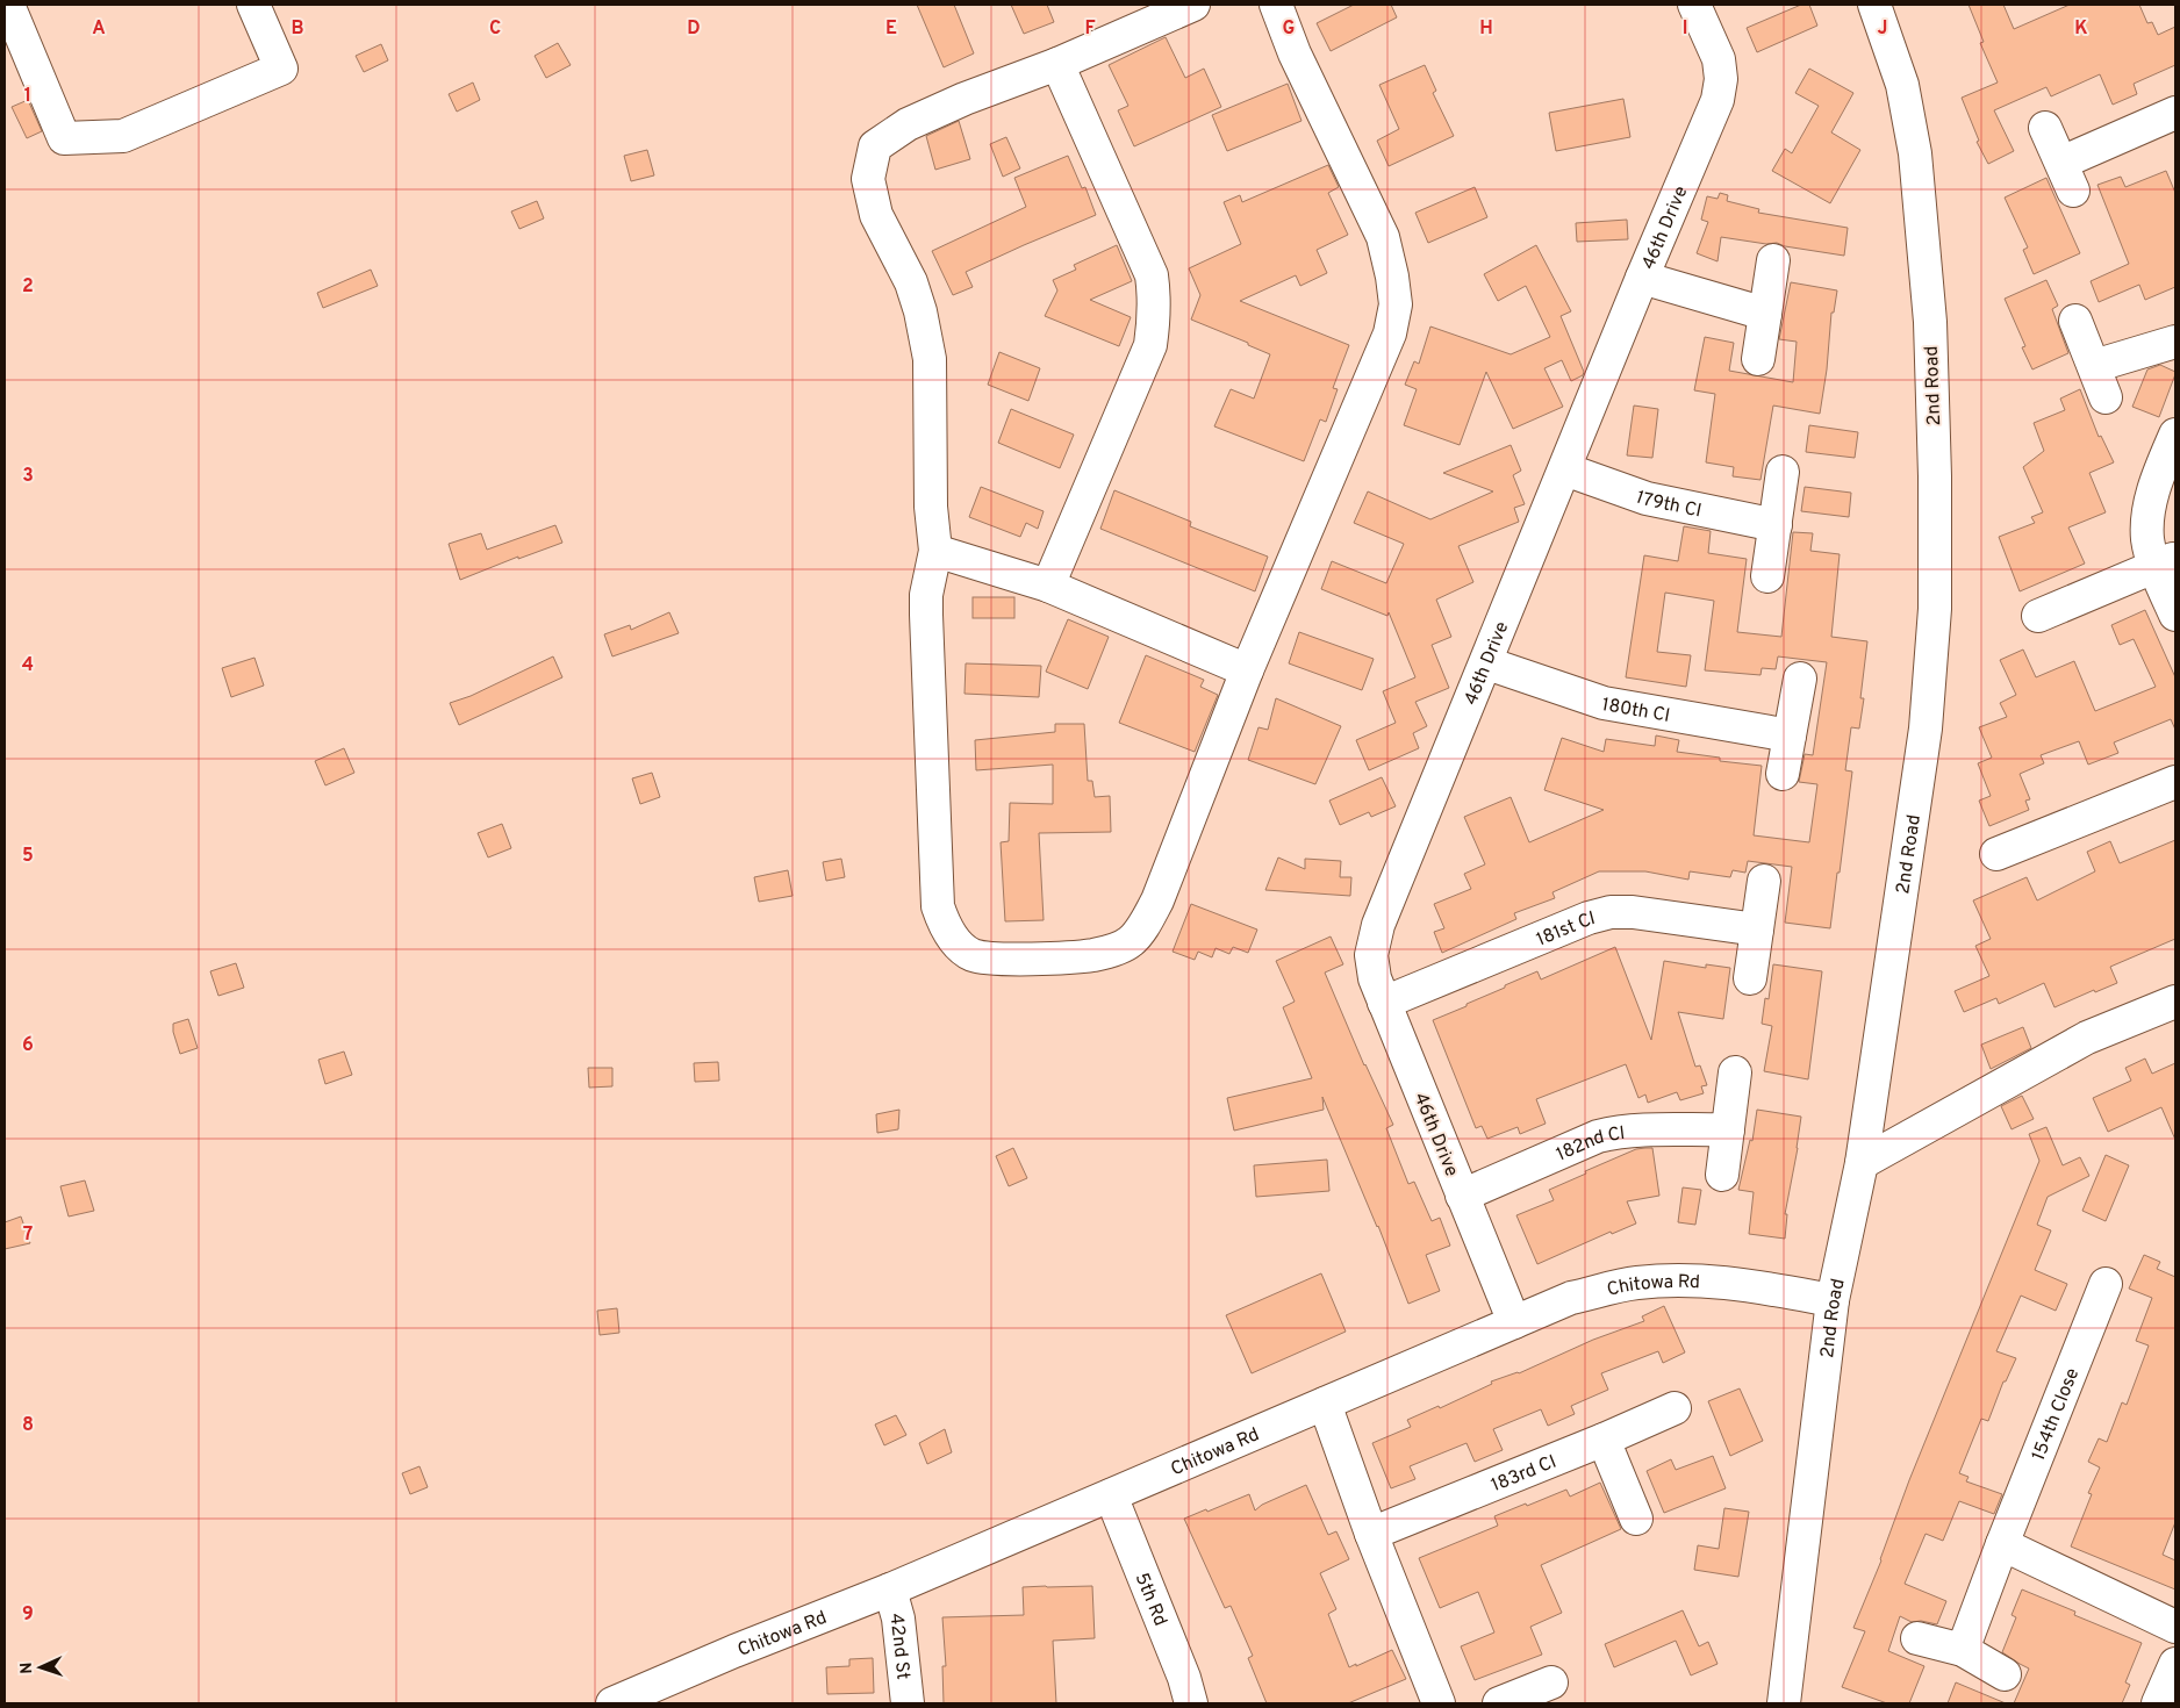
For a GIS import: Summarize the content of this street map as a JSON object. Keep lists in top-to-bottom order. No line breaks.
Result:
{"streets":{"street":["46th Drive","2nd Road","179th Cl","180th Cl","181st Cl","182nd Cl","Chitowa Rd","154th Close","183rd Cl","5th Rd","42nd St"]},"crossings":[["46th Drive","179th Cl"],["46th Drive","180th Cl"],["46th Drive","181st Cl"],["46th Drive","182nd Cl"],["46th Drive","Chitowa Rd"],["2nd Road","Chitowa Rd"],["Chitowa Rd","5th Rd"],["Chitowa Rd","42nd St"]],"north":"left","grid":{"columns":["A","B","C","D","E","F","G","H","I","J","K"],"rows":["1","2","3","4","5","6","7","8","9"]}}
